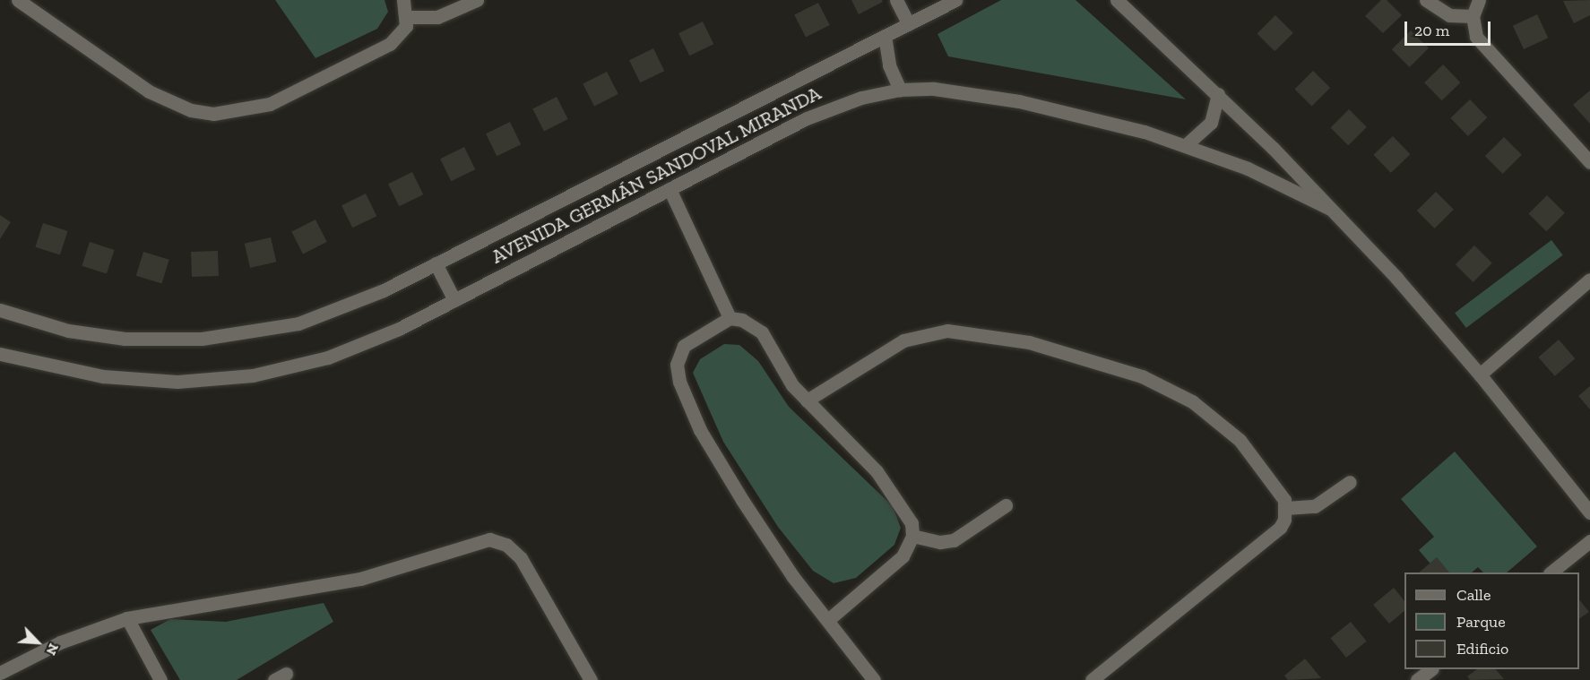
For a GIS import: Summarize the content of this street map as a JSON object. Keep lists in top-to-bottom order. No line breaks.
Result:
{"streets":{"street":["AVENIDA GERMÁN SANDOVAL MIRANDA"]},"legend":["Calle","Parque","Edificio"],"scale_bar":"20 m","north":"bottom right"}
